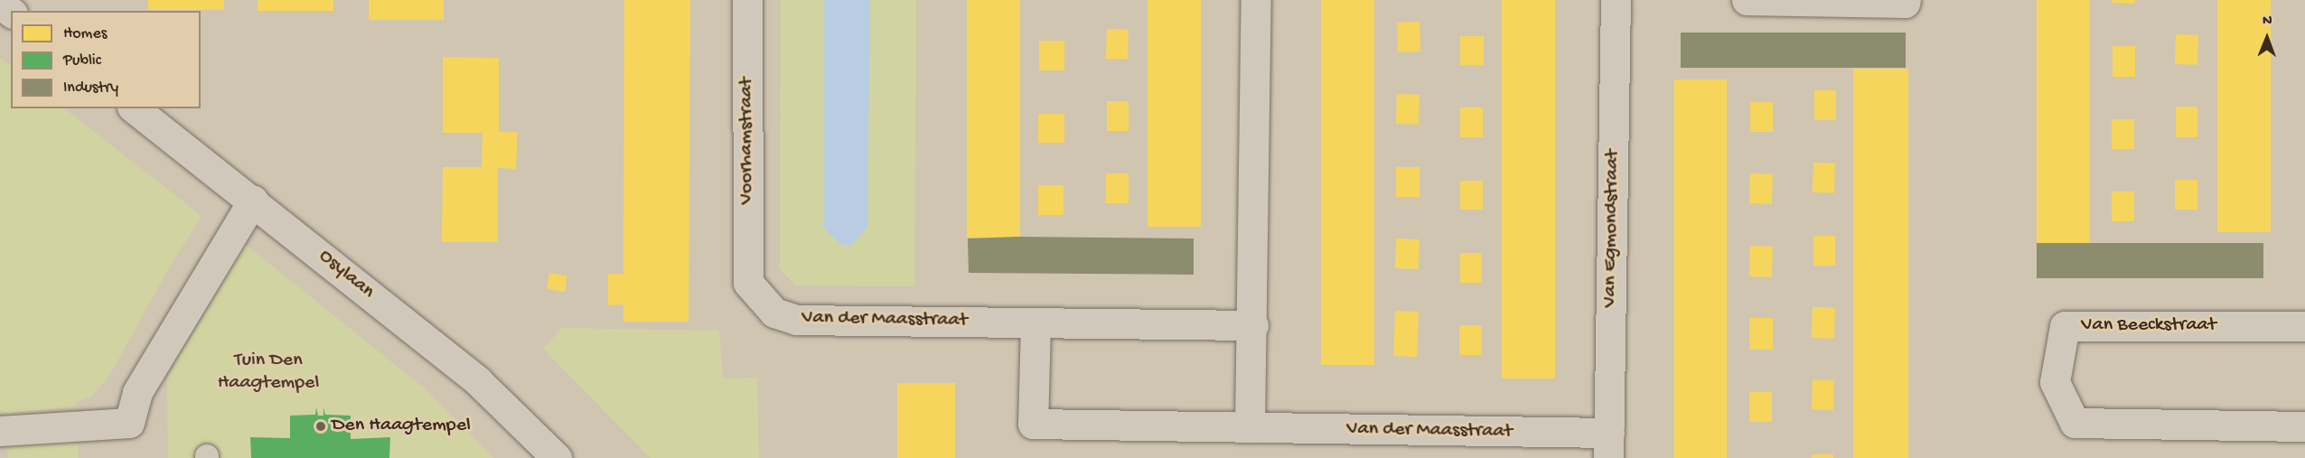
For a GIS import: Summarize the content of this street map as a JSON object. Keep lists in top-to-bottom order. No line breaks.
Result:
{"streets":{"street":["Voorhamstraat","Van Egmondstraat","Osylaan","Van der Maasstraat","Van Beeckstraat"]},"crossings":[["Voorhamstraat","Van der Maasstraat"],["Van Egmondstraat","Van der Maasstraat"]],"parks":["Tuin Den Haagtempel"],"places":["Den Haagtempel"],"legend":["Homes","Public","Industry"],"north":"top"}
